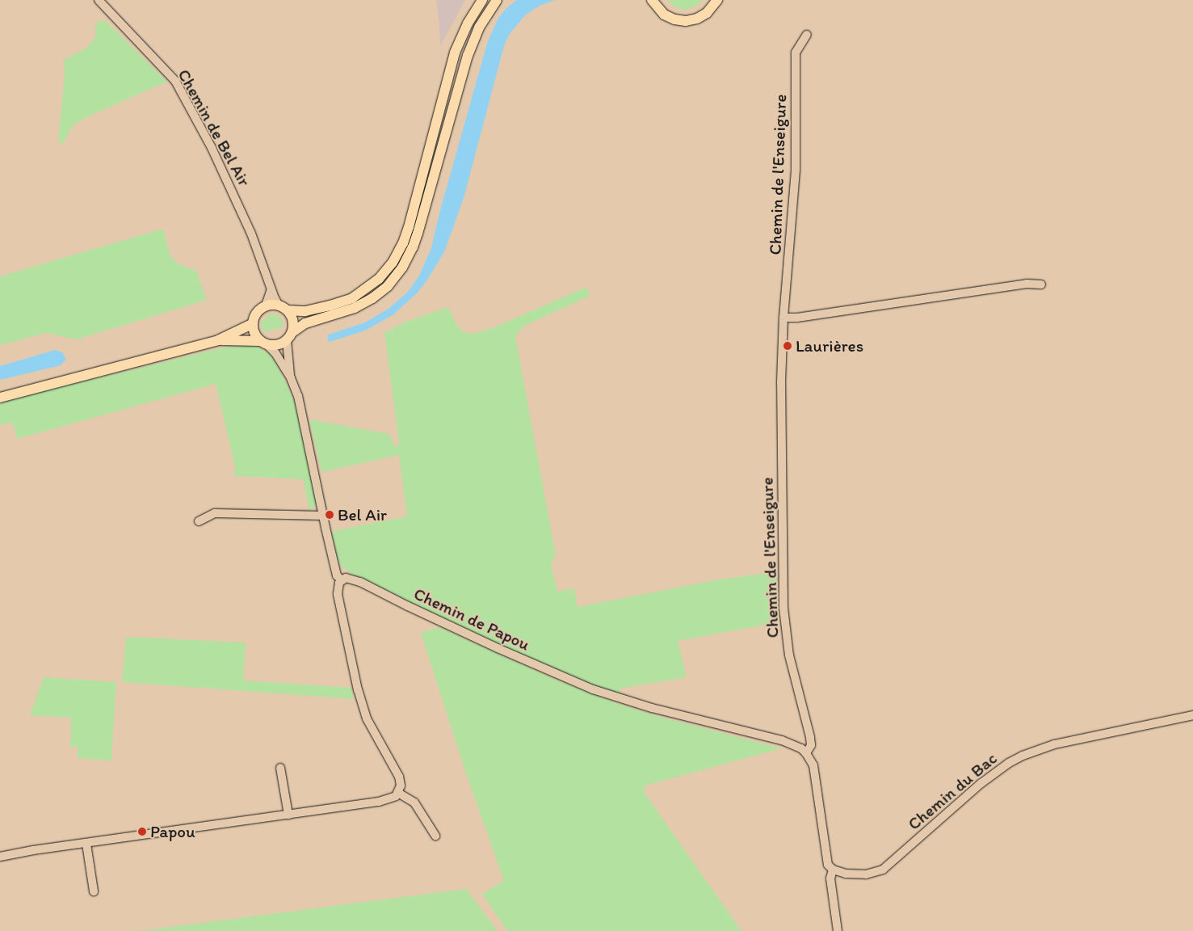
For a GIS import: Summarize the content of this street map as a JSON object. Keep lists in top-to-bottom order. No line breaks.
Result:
{"streets":{"street":["Chemin de Bel Air","Chemin de l'Enseigure","Chemin de Papou","Chemin du Bac"]},"crossings":[["Chemin de l'Enseigure","Chemin de Papou"]],"places":["Laurières","Bel Air","Papou"]}
